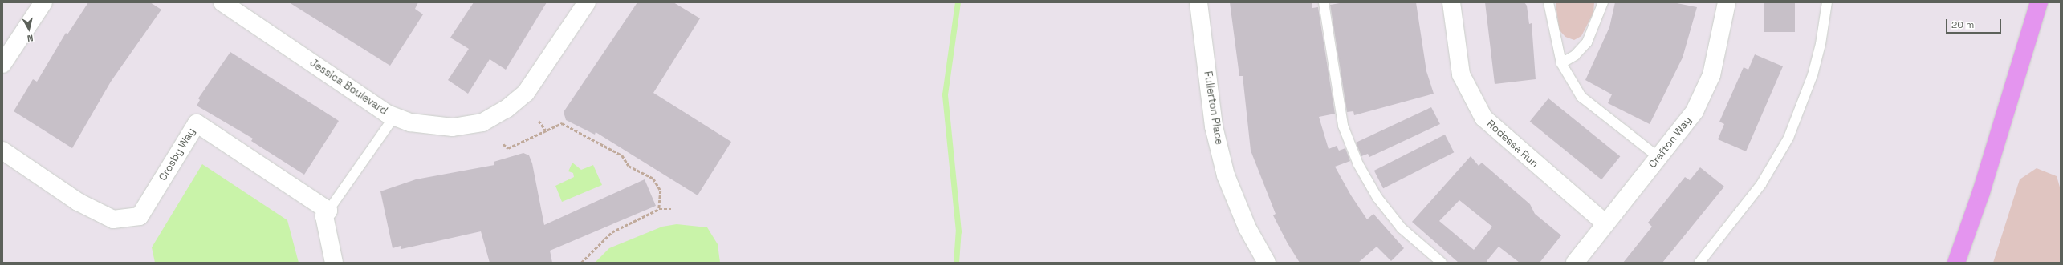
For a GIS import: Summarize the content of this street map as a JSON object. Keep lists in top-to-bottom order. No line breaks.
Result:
{"streets":{"street":["Jessica Boulevard","Fullerton Place","Crafton Way","Rodessa Run","Crosby Way"]},"crossings":[["Crafton Way","Rodessa Run"]],"scale_bar":"20 m","north":"bottom"}
